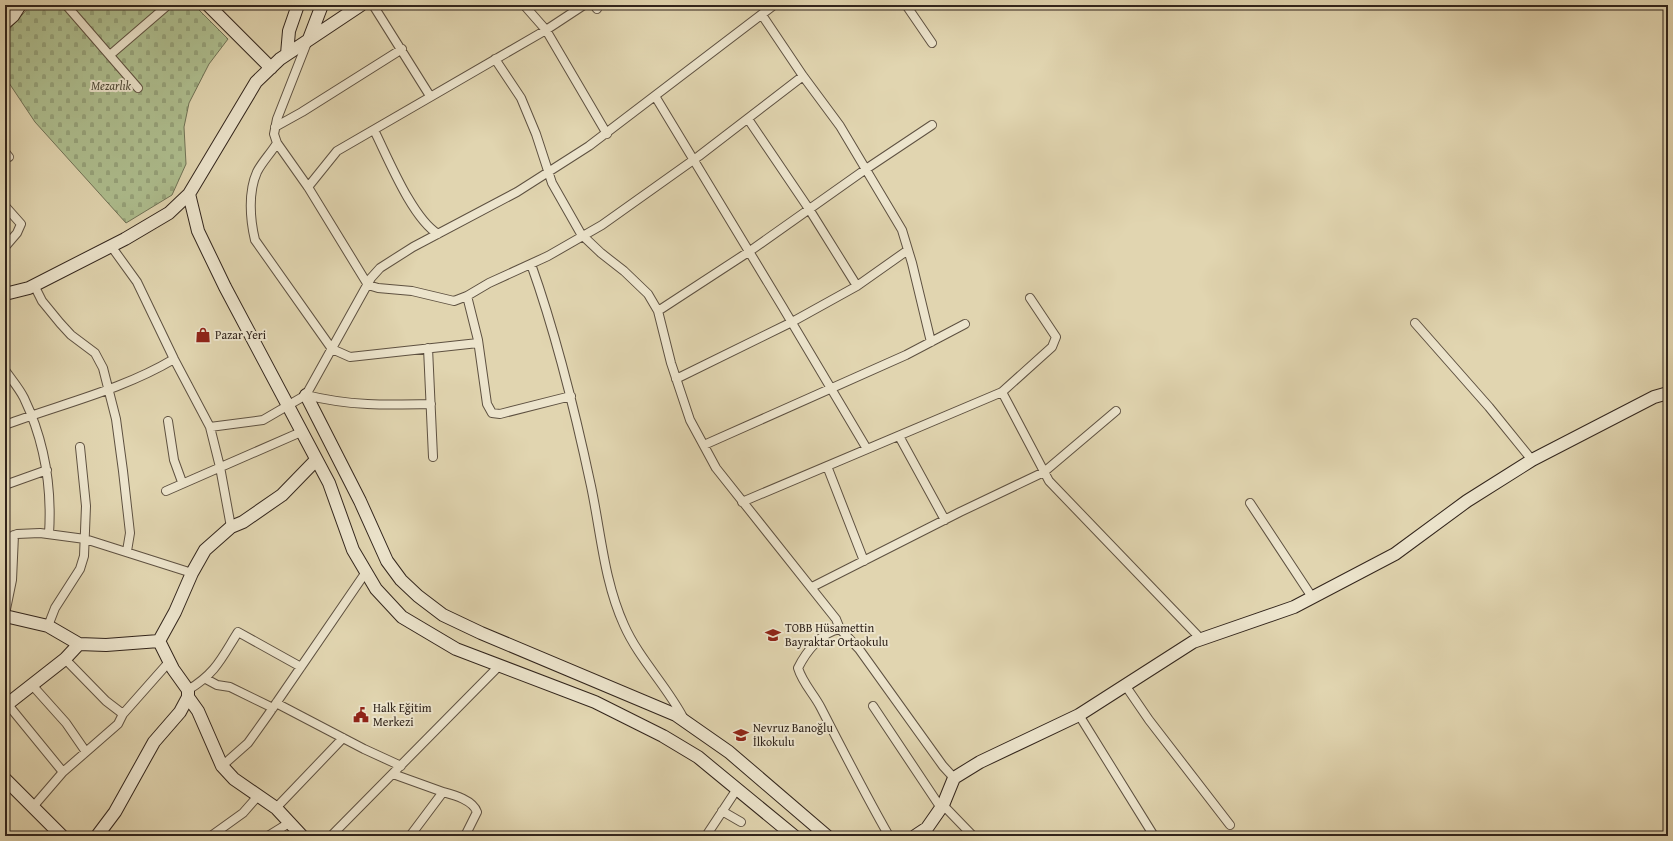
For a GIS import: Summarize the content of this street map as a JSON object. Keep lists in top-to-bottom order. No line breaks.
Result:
{"parks":["Mezarlık"],"places":{"shop":["Pazar Yeri"],"school or university":["TOBB Hüsamettin Bayraktar Ortaokulu","Nevruz Banoğlu İlkokulu"],"public building":["Halk Eğitim Merkezi"]}}
